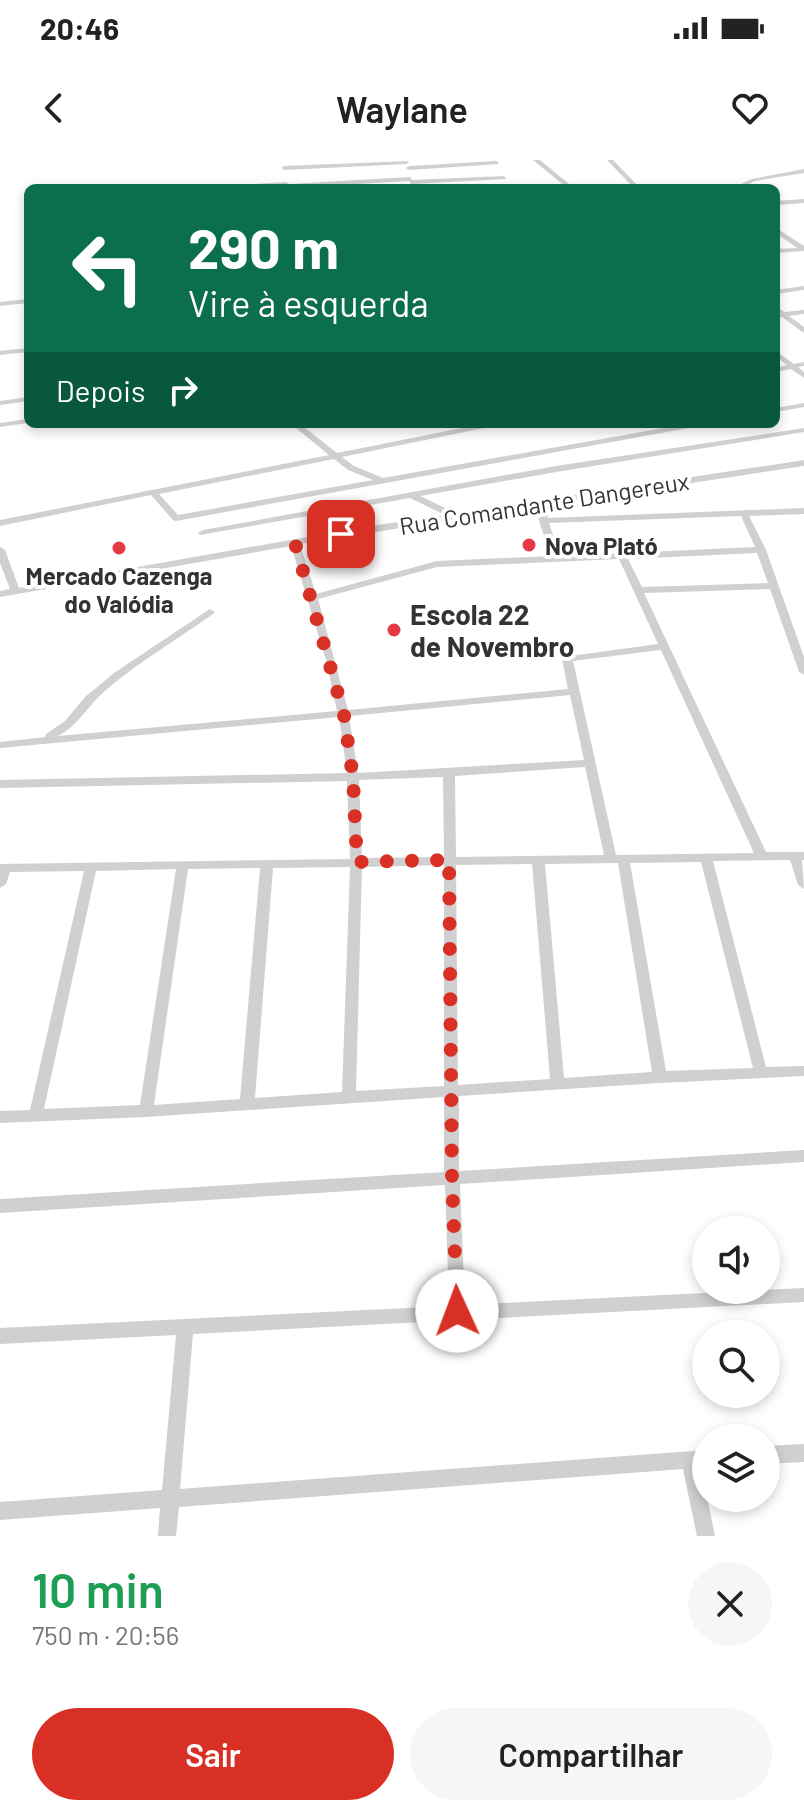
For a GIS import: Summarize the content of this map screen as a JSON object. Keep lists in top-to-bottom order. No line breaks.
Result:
{"streets":{"street":["Rua Comandante Dangereux"]},"places":["Nova Plató","Mercado Cazenga do Valódia","Escola 22 de Novembro"],"page":{"status":"20:46","header":"Waylane","turn":["290 m","Vire à esquerda"],"then":"Depois","heading":["10 min","750 m · 20:56"],"buttons":["Sair","Compartilhar"]}}
